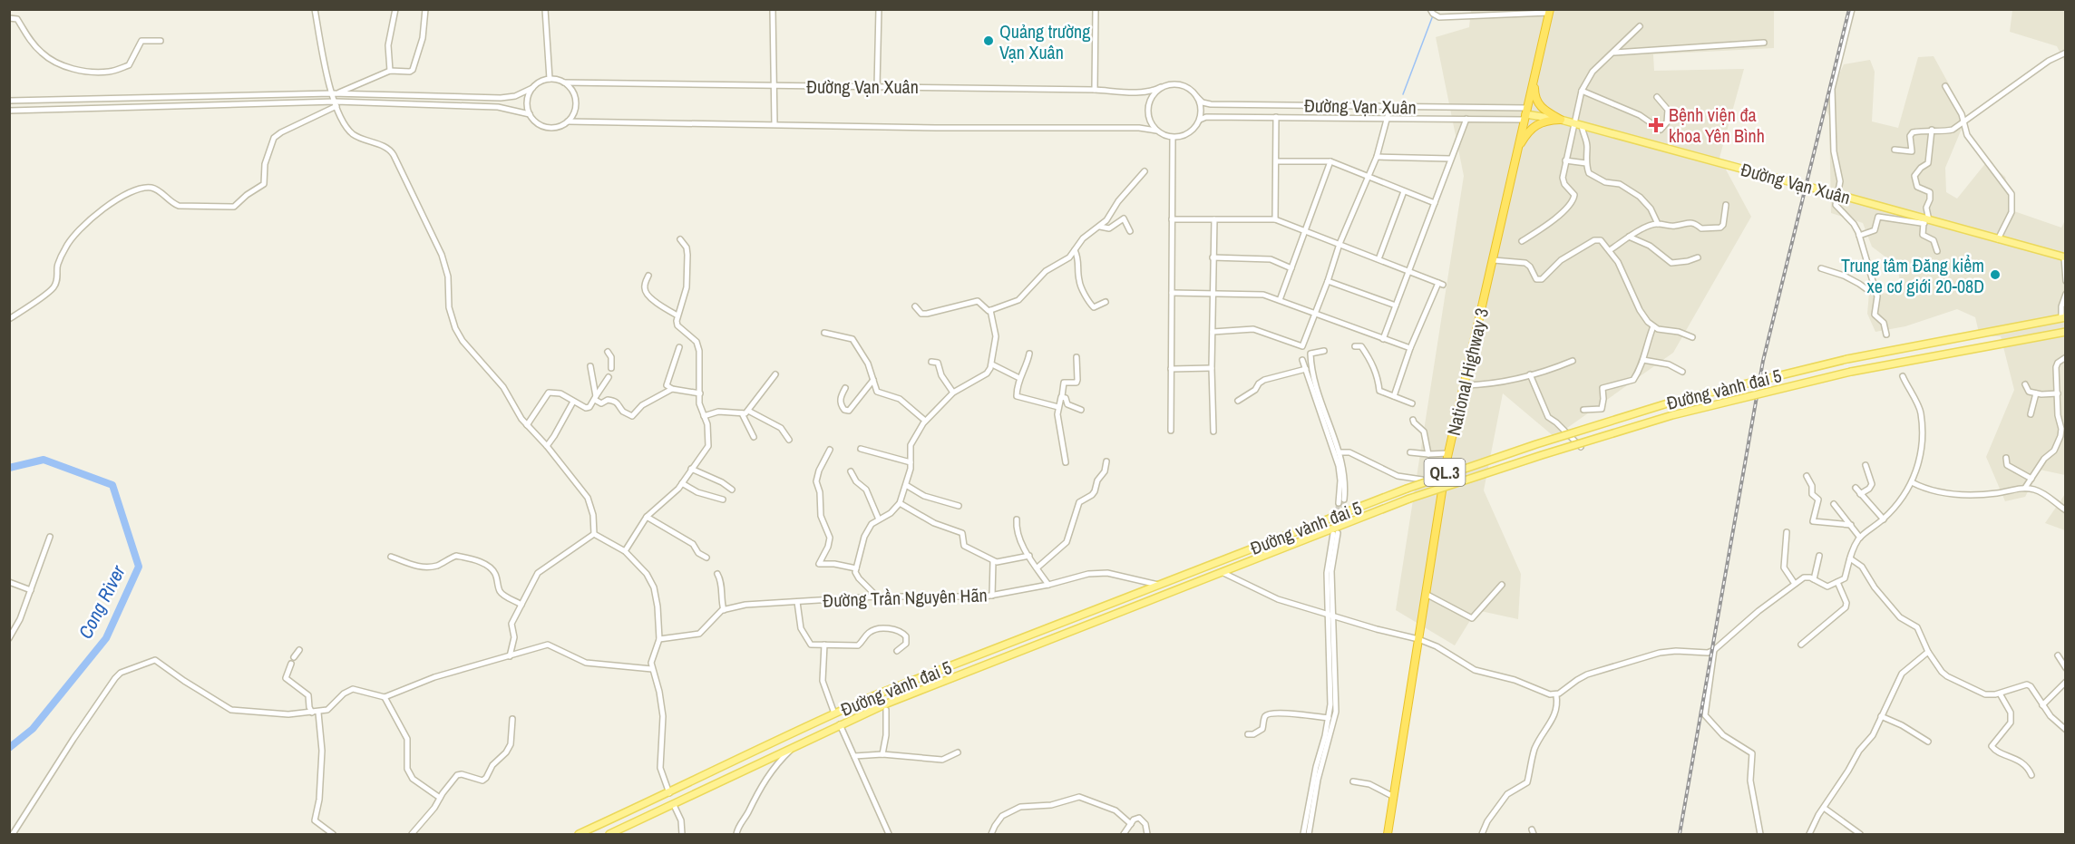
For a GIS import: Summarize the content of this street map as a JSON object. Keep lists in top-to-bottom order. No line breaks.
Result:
{"streets":{"highway":["National Highway 3","QL.3"],"main road":["Đường Vạn Xuân","Đường vành đai 5"],"street":["Đường Trần Nguyên Hãn"]},"crossings":[["Đường Vạn Xuân","National Highway 3"],["Đường vành đai 5","Đường Trần Nguyên Hãn"]],"water":["Cong River"],"places":{"other":["Quảng trường Vạn Xuân","Trung tâm Đăng kiểm xe cơ giới 20-08D"],"health":["Bệnh viện đa khoa Yên Bình"]}}
